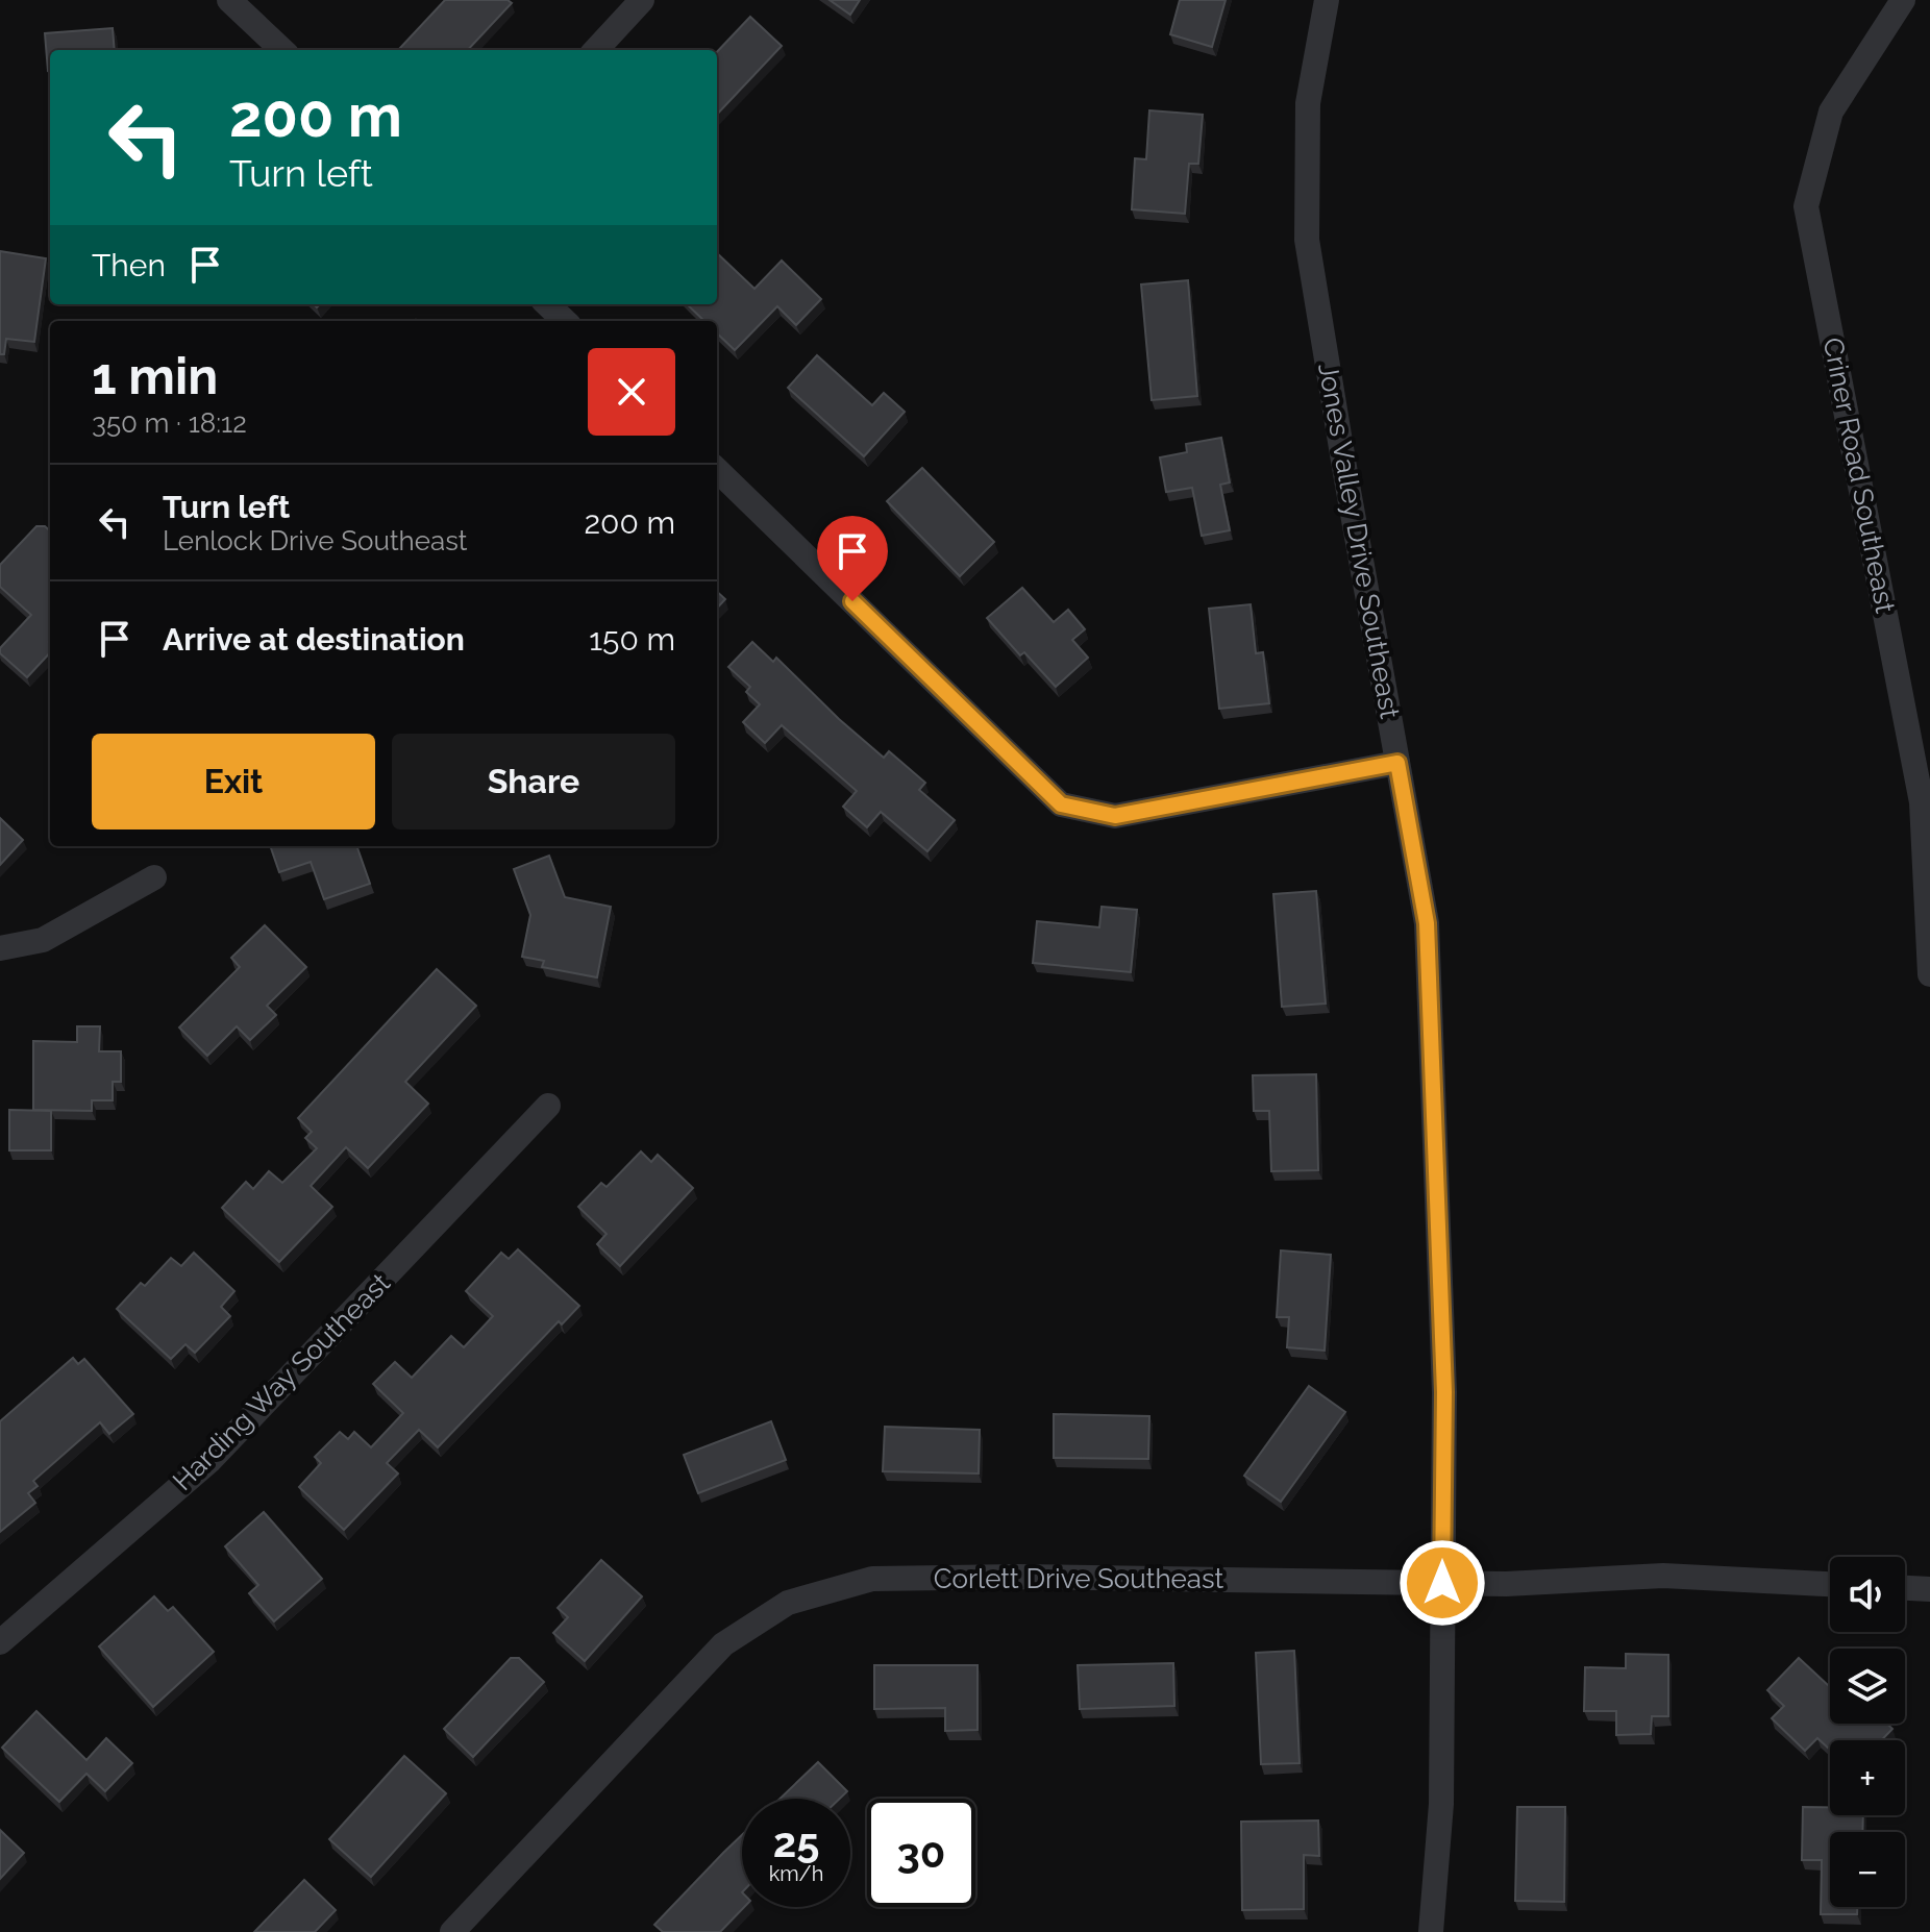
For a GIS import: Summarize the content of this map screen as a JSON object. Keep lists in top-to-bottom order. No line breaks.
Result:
{"streets":{"street":["Criner Road Southeast","Jones Valley Drive Southeast","Harding Way Southeast","Corlett Drive Southeast"]},"crossings":[["Jones Valley Drive Southeast","Corlett Drive Southeast"]],"page":{"turn":["200 m","Turn left"],"then":"Then","heading":["1 min","350 m · 18:12"],"list":[{"name":"Turn left","note":"Lenlock Drive Southeast","value":"200 m"},{"name":"Arrive at destination","value":"150 m"}],"buttons":["Exit","Share"],"map_buttons":["+","−"],"speed":"25 km/h","limit":"30"}}
